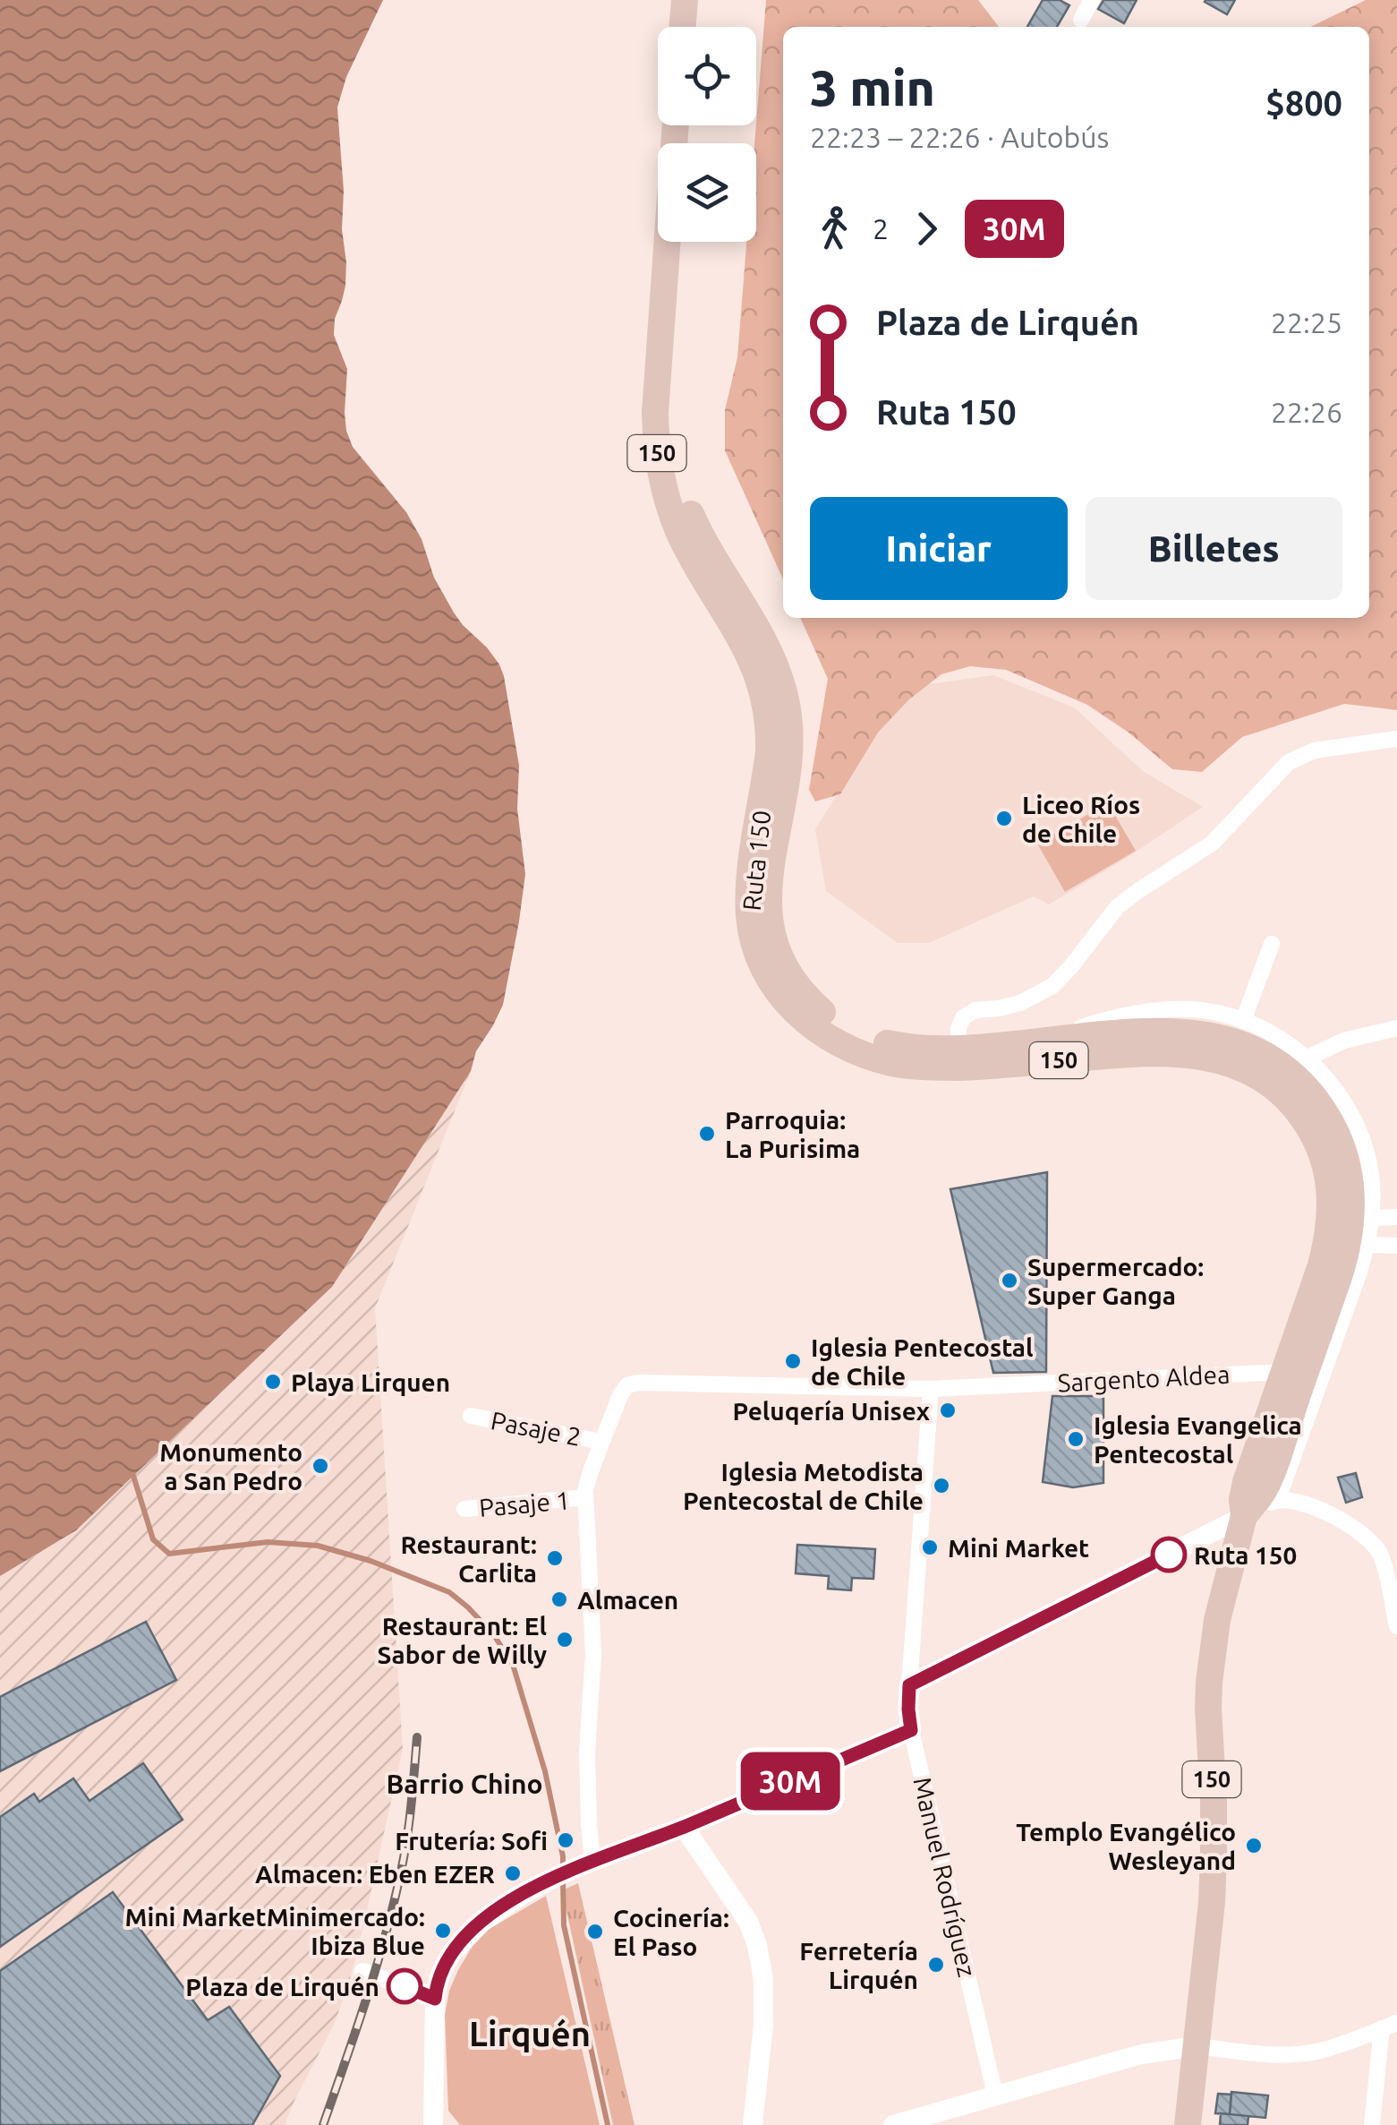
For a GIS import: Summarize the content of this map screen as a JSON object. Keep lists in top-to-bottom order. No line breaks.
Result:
{"streets":{"main road":["150","Ruta 150"],"street":["Sargento Aldea","Pasaje 2","Pasaje 1","Manuel Rodríguez"]},"crossings":[["150","Ruta 150"],["Ruta 150","Sargento Aldea"],["Sargento Aldea","Pasaje 2"],["Sargento Aldea","Manuel Rodríguez"]],"districts":["Barrio Chino","Lirquén"],"places":["Liceo Ríos de Chile","Parroquia: La Purisima","Supermercado: Super Ganga","Iglesia Pentecostal de Chile","Playa Lirquen","Peluqería Unisex","Iglesia Evangelica Pentecostal","Monumento a San Pedro","Iglesia Metodista Pentecostal de Chile","Mini Market","Ruta 150","Restaurant: Carlita","Almacen","Restaurant: El Sabor de Willy","Frutería: Sofi","Templo Evangélico Wesleyand","Almacen: Eben EZER","Mini MarketMinimercado: Ibiza Blue","Cocinería: El Paso","Ferretería Lirquén","Plaza de Lirquén"],"lines":["bus line 30M"],"page":{"on_map":"30M","heading":["3 min","22:23 – 22:26 · Autobús","$800"],"legs":["2","30M"],"list":[{"name":"Plaza de Lirquén","value":"22:25"},{"name":"Ruta 150","value":"22:26"}],"buttons":["Iniciar","Billetes"]}}
